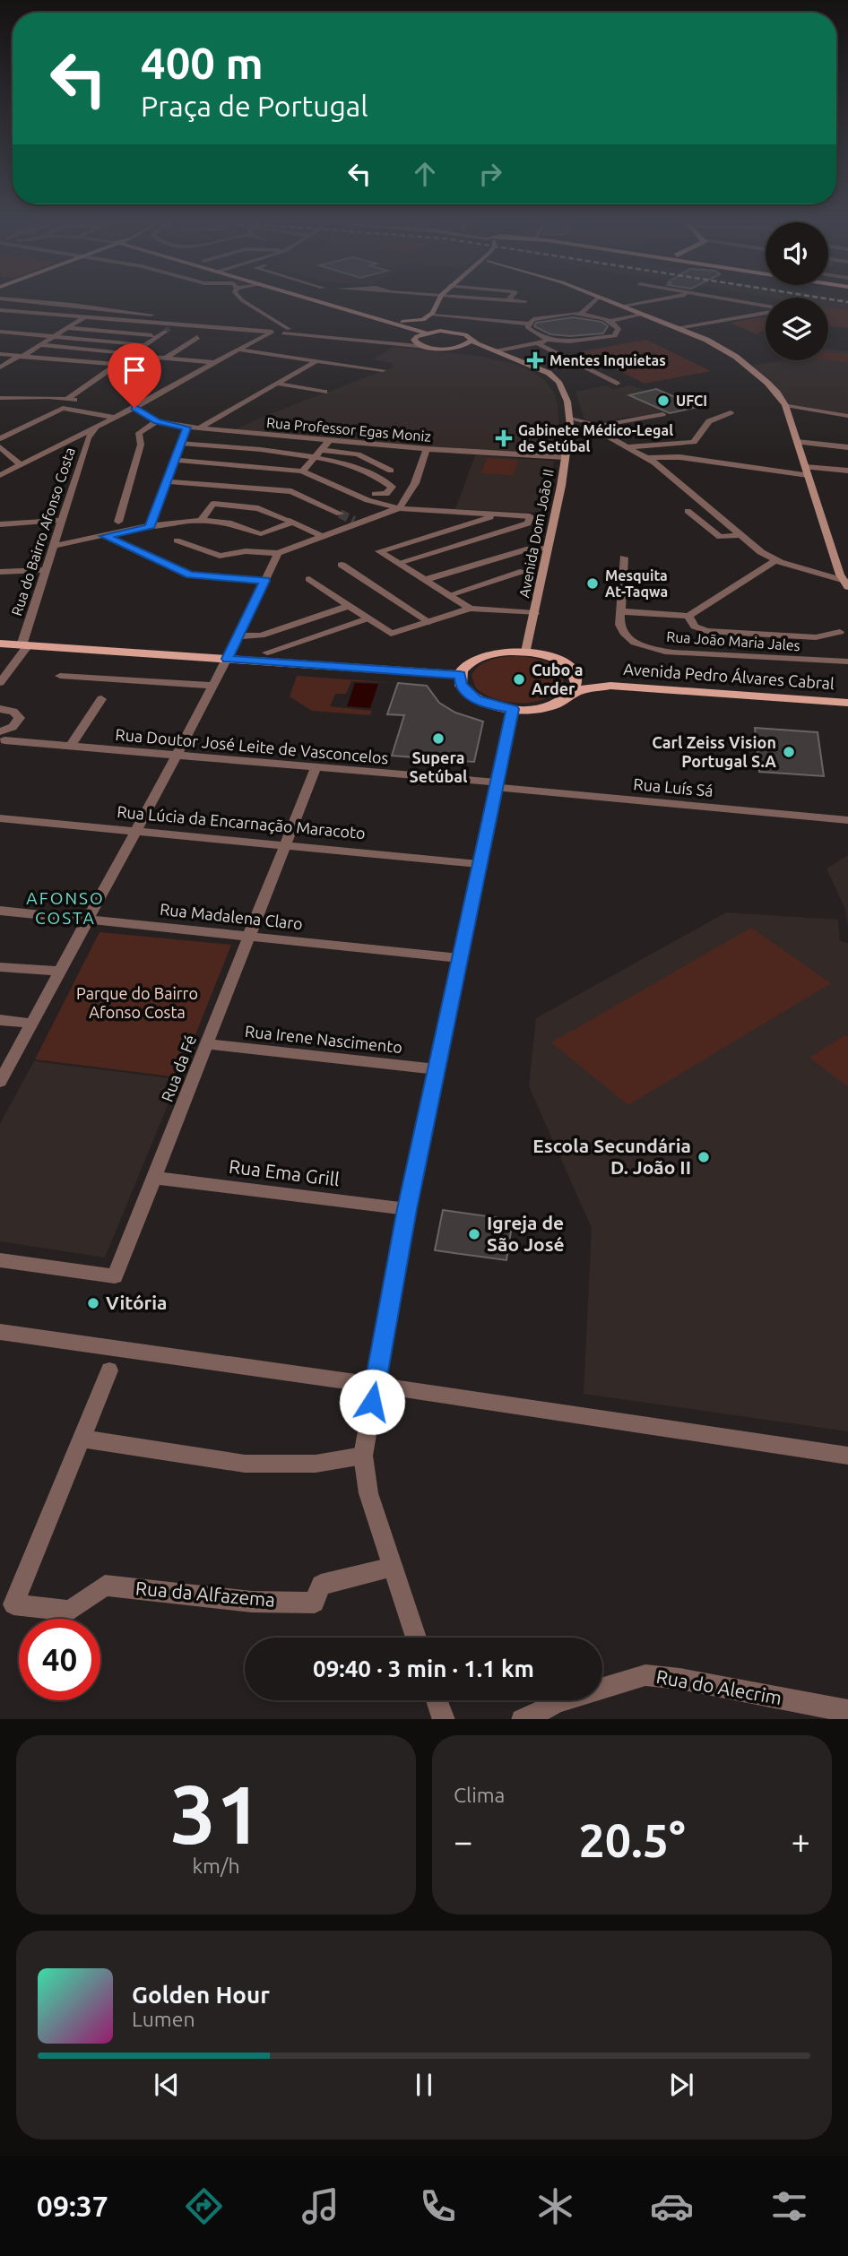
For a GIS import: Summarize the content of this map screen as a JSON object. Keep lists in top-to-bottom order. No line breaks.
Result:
{"streets":{"main road":["Avenida Dom João II","Avenida Pedro Álvares Cabral"],"street":["Rua Professor Egas Moniz","Rua do Bairro Afonso Costa","Rua João Maria Jales","Rua Doutor José Leite de Vasconcelos","Rua Luís Sá","Rua Lúcia da Encarnação Maracoto","Rua Madalena Claro","Rua Irene Nascimento","Rua da Fé","Rua Ema Grill","Rua da Alfazema","Rua do Alecrim"]},"crossings":[["Rua Professor Egas Moniz","Avenida Dom João II"],["Avenida Dom João II","Avenida Pedro Álvares Cabral"],["Rua Doutor José Leite de Vasconcelos","Rua Luís Sá"],["Rua Doutor José Leite de Vasconcelos","Rua da Fé"],["Rua Lúcia da Encarnação Maracoto","Rua da Fé"],["Rua Madalena Claro","Rua da Fé"],["Rua Irene Nascimento","Rua da Fé"],["Rua da Fé","Rua Ema Grill"]],"districts":["AFONSO COSTA"],"parks":["Parque do Bairro Afonso Costa"],"places":{"health":["Mentes Inquietas","Gabinete Médico-Legal de Setúbal"],"other":["UFCI","Mesquita At-Taqwa","Cubo a Arder","Supera Setúbal","Carl Zeiss Vision Portugal S.A","Escola Secundária D. João II","Igreja de São José","Vitória"]},"page":{"turn":["400 m","Praça de Portugal"],"limit":"40","trip":"09:40 · 3 min · 1.1 km","tile":[["31","km/h"],"Clima"],"heat":["−","20.5°","+"],"song":["Golden Hour","Lumen"],"tabs":"09:37"}}
